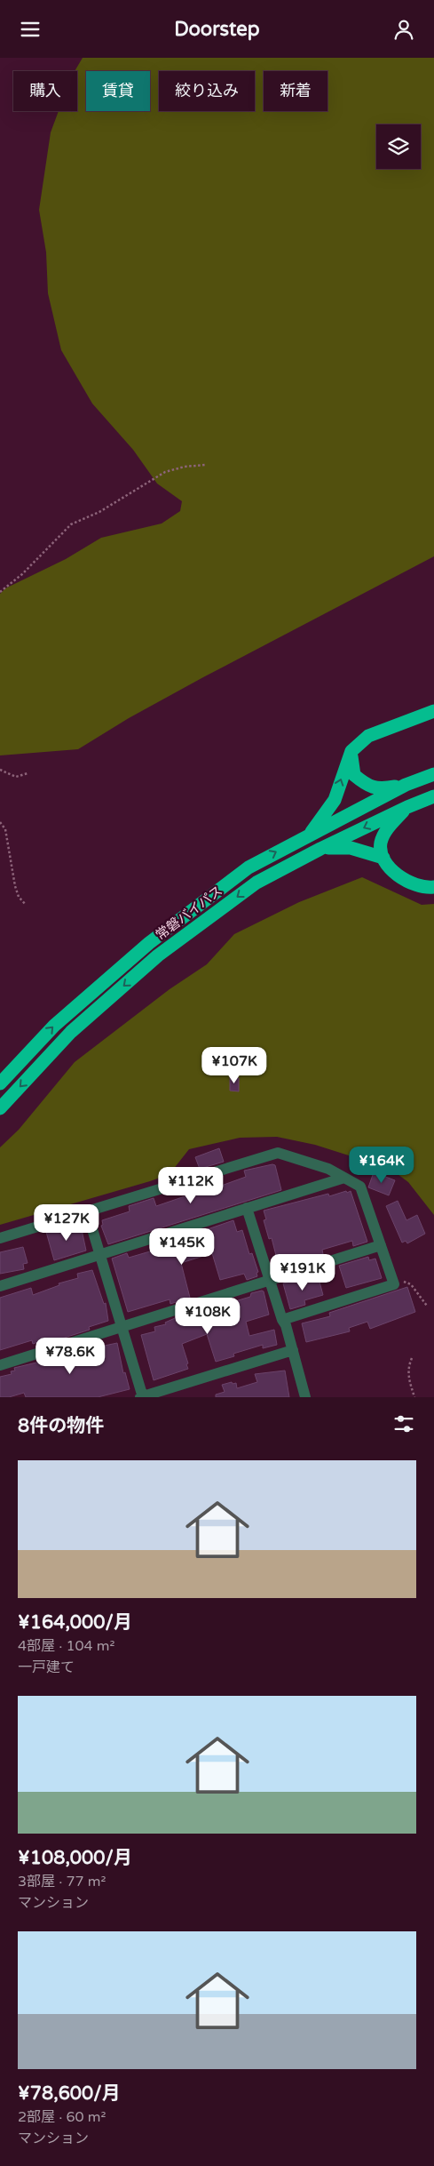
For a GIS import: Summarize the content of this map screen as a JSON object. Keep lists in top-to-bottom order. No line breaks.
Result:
{"streets":{"highway":["常磐バイパス"]},"page":{"header":"Doorstep","chip":["購入","賃貸","絞り込み","新着"],"price":["¥107K","¥164K","¥112K","¥127K","¥145K","¥191K","¥108K","¥78.6K"],"heading":"8件の物件","list":[{"name":"¥164,000/月","note":"4部屋 · 104 m² · 一戸建て"},{"name":"¥108,000/月","note":"3部屋 · 77 m² · マンション"},{"name":"¥78,600/月","note":"2部屋 · 60 m² · マンション"}]}}
